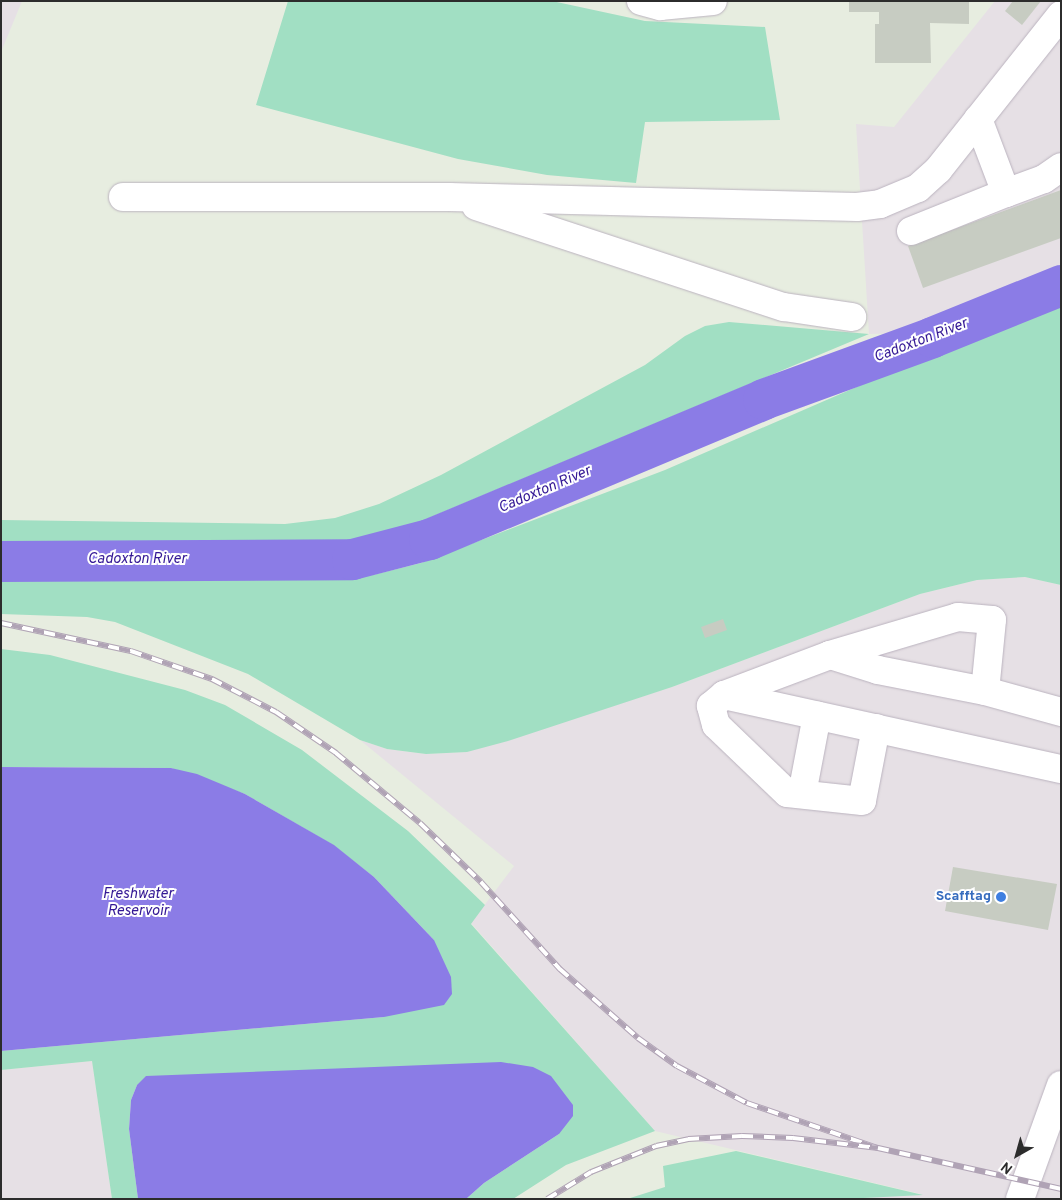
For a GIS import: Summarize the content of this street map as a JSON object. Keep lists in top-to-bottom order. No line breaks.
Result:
{"water":["Cadoxton River","Freshwater Reservoir"],"places":["Scafftag"],"north":"bottom left"}
